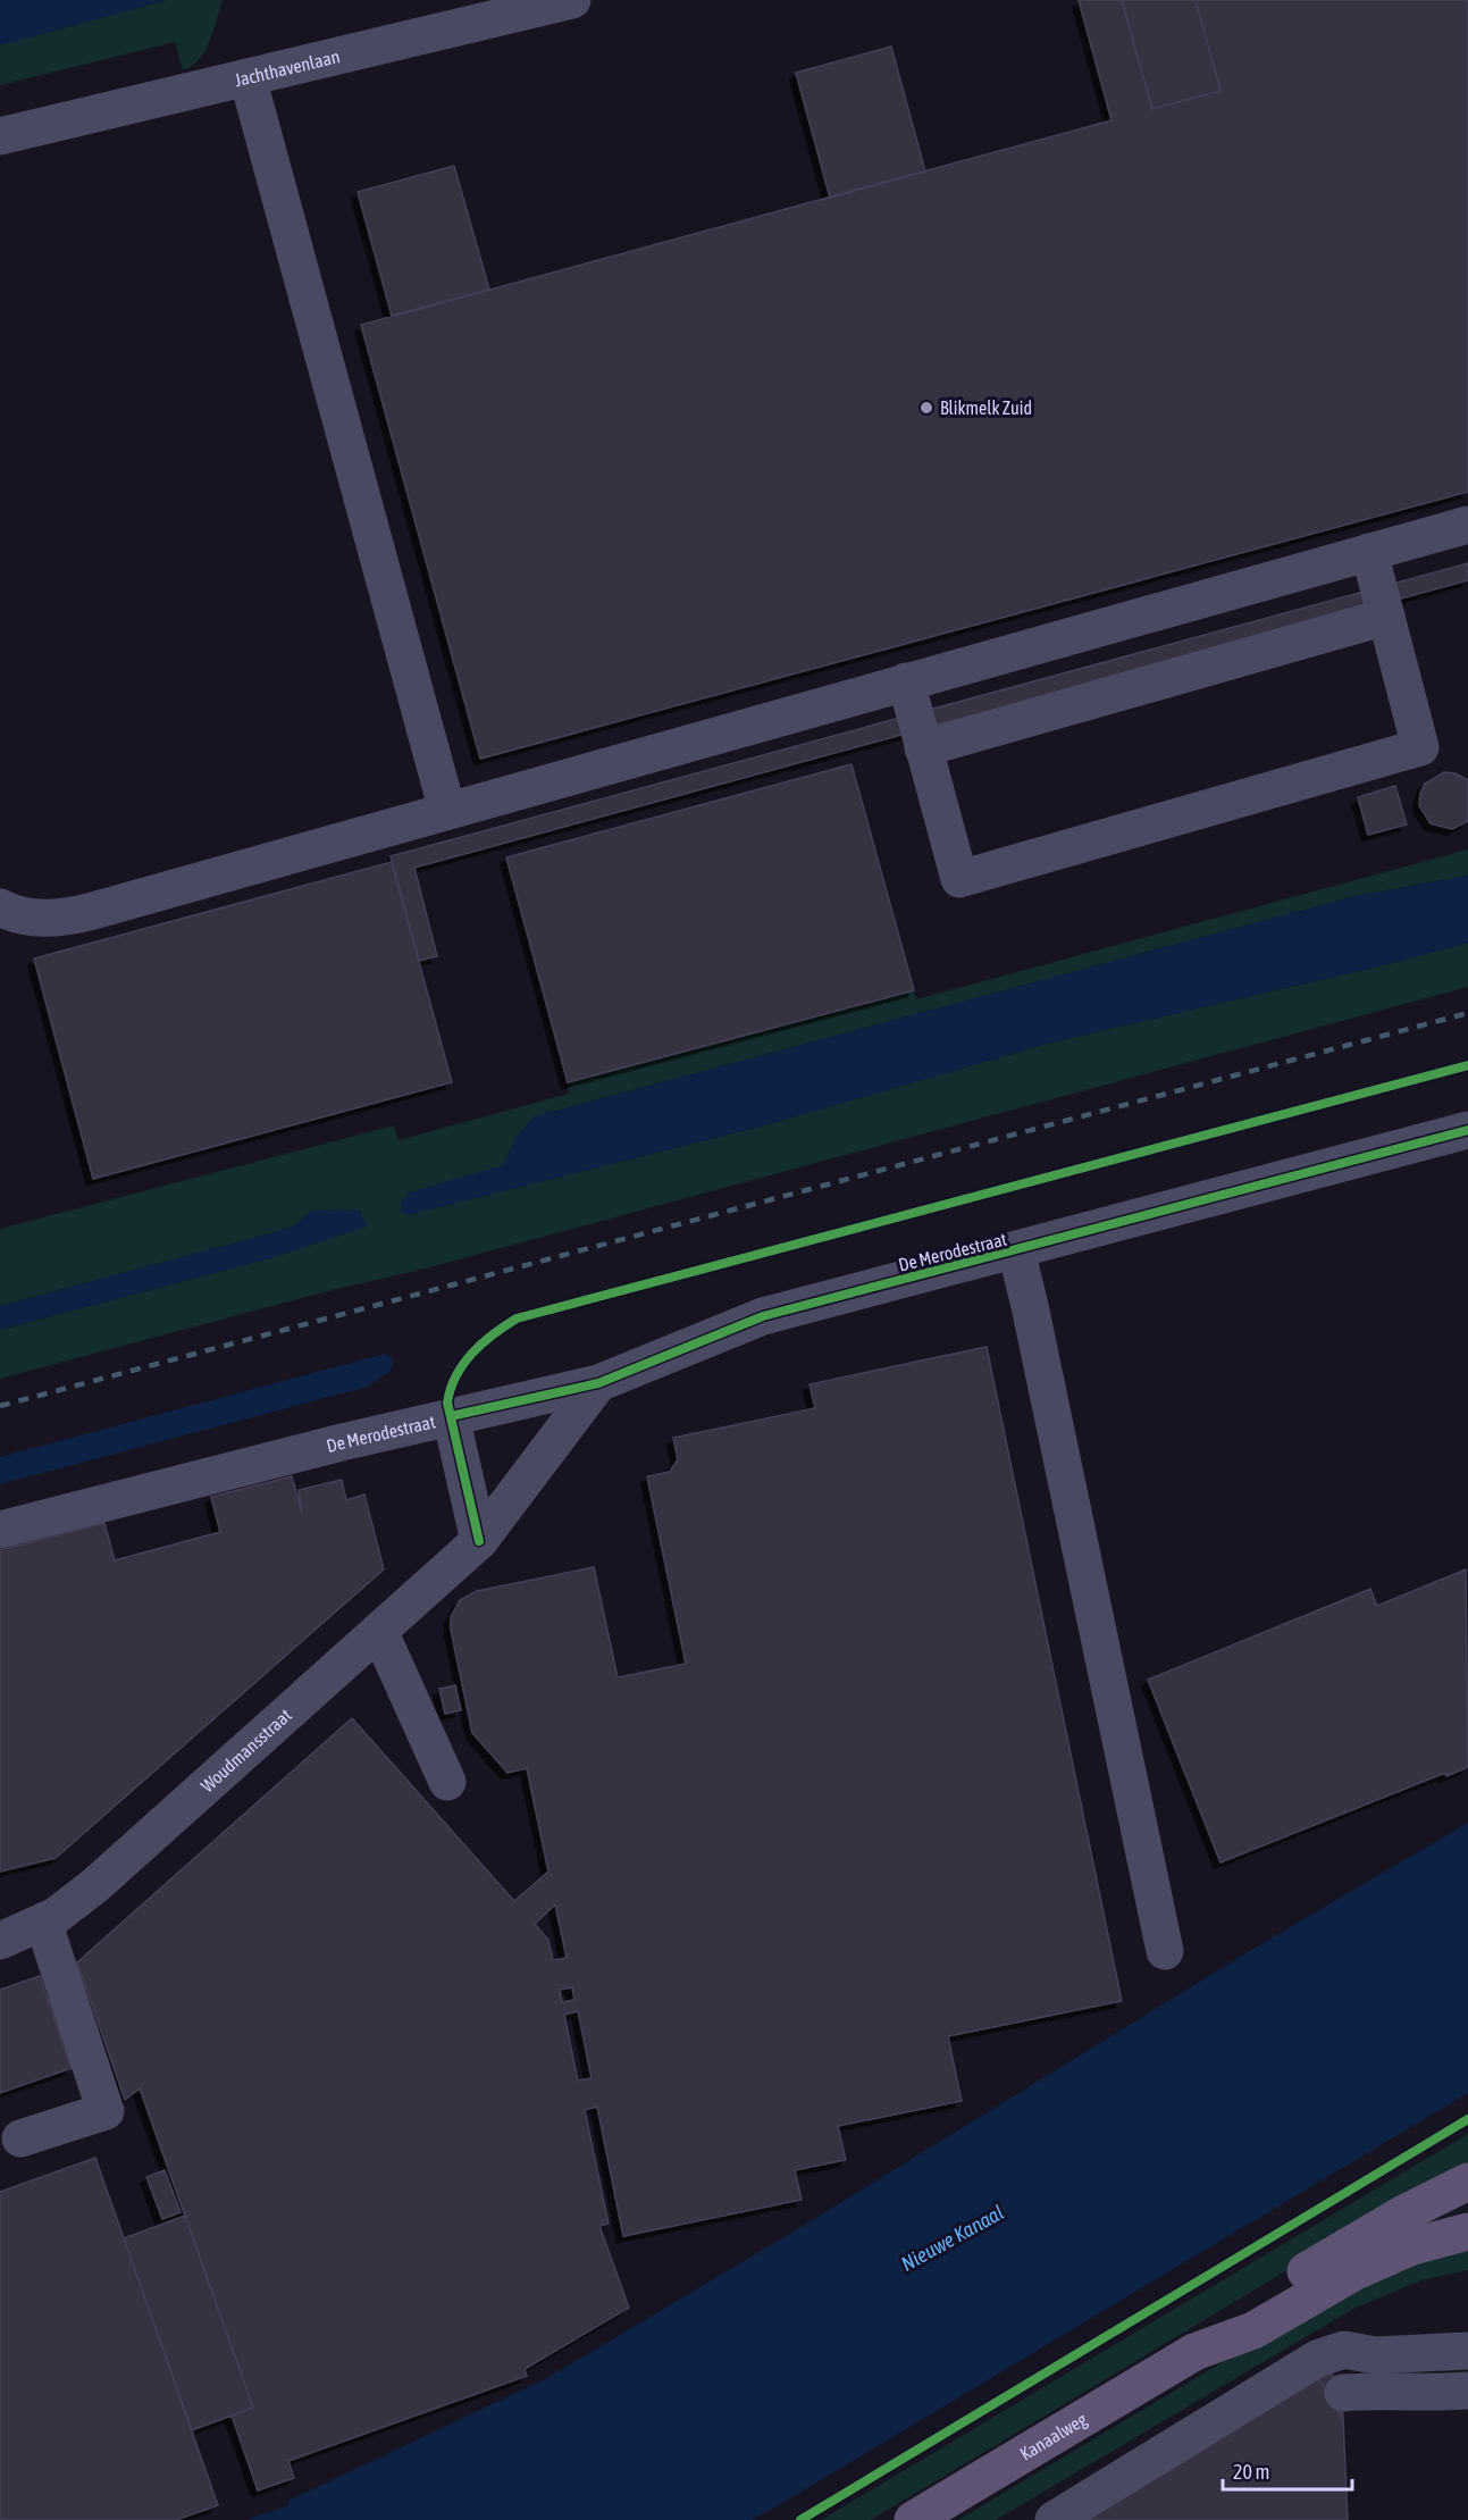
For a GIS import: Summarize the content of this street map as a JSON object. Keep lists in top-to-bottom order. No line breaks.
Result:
{"streets":{"main road":["Kanaalweg"],"street":["Jachthavenlaan","De Merodestraat","Woudmansstraat"]},"crossings":[["De Merodestraat","Woudmansstraat"]],"water":["Nieuwe Kanaal"],"places":["Blikmelk Zuid"],"scale_bar":"20 m"}
